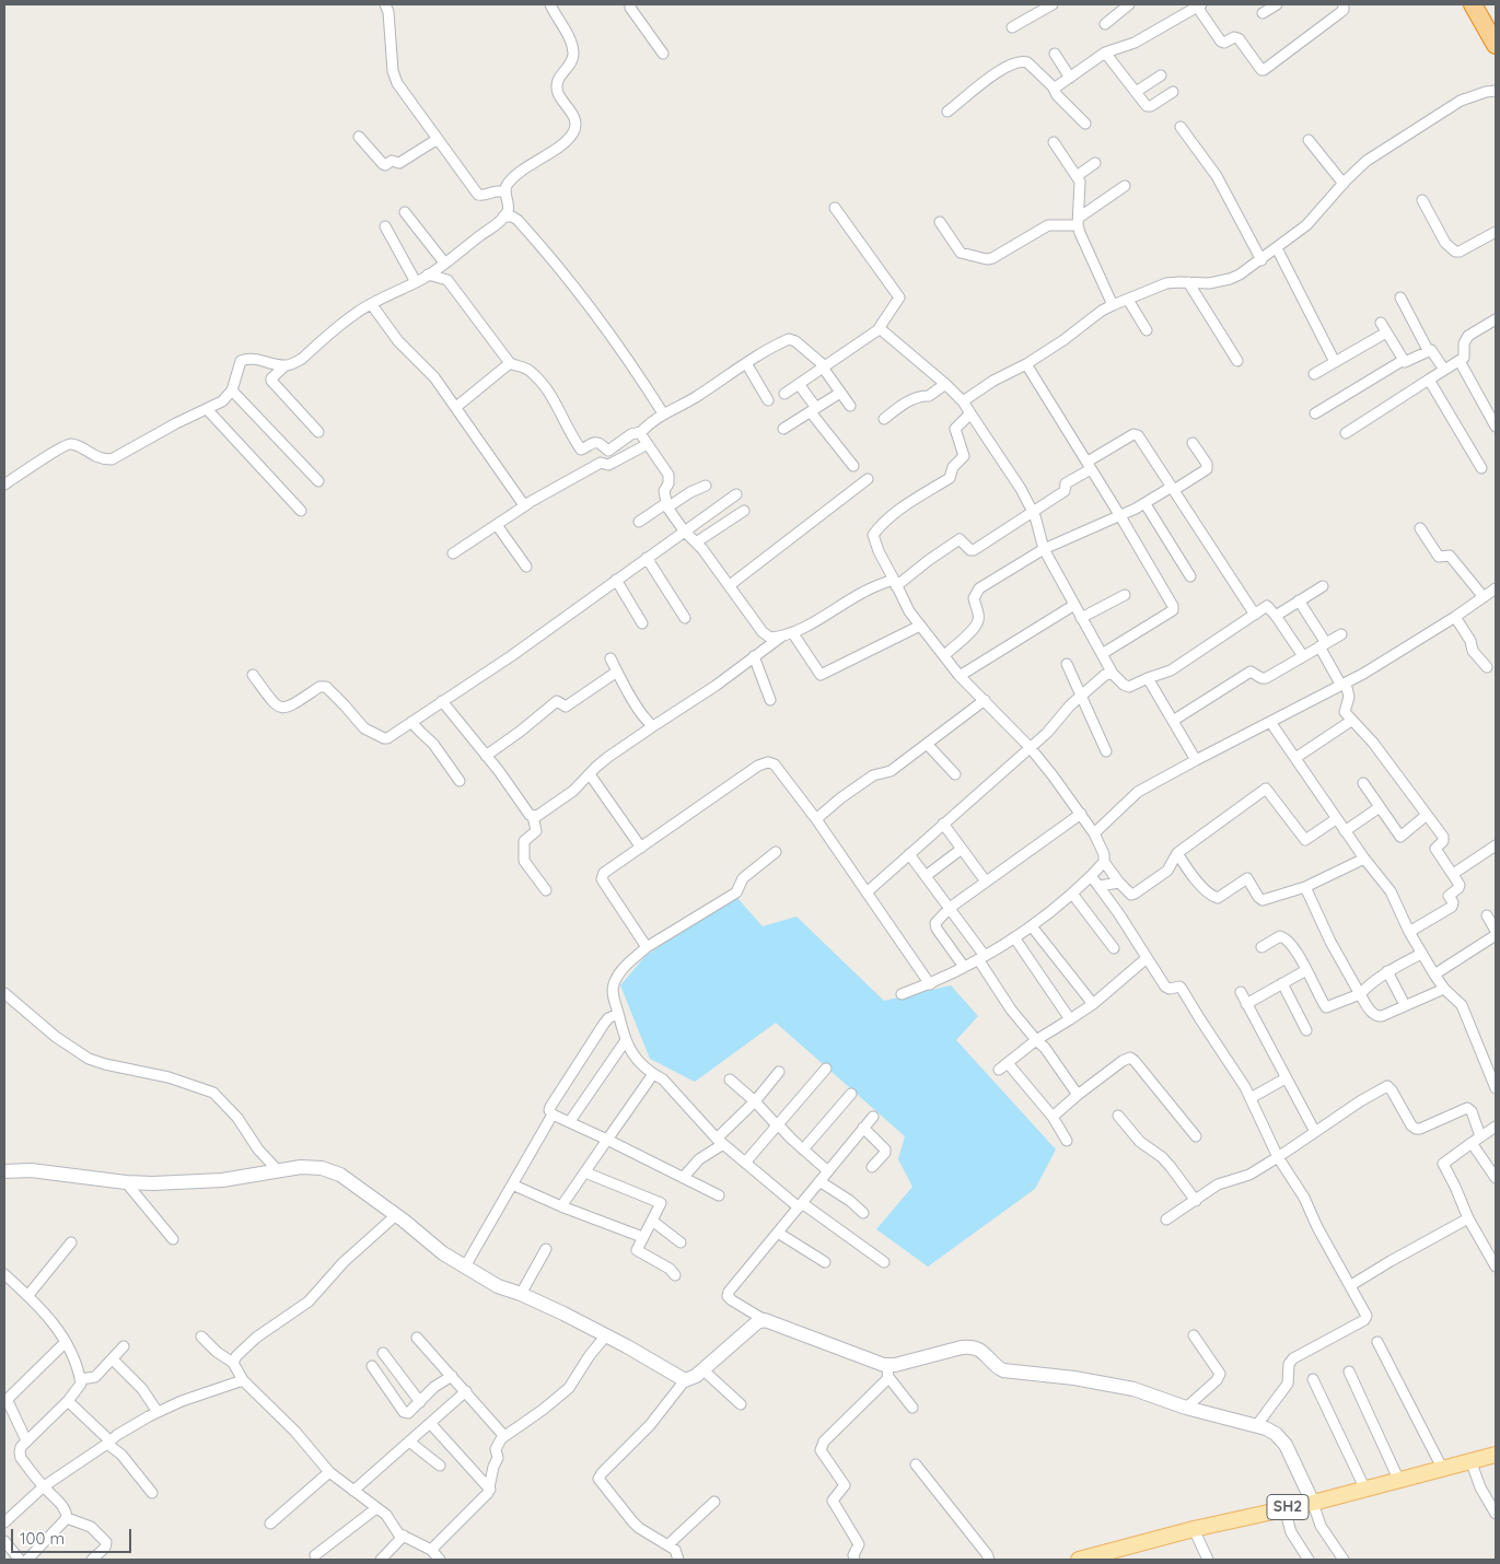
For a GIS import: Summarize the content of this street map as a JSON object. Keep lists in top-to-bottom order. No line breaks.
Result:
{"streets":{"main road":["SH2"]},"scale_bar":"100 m"}
